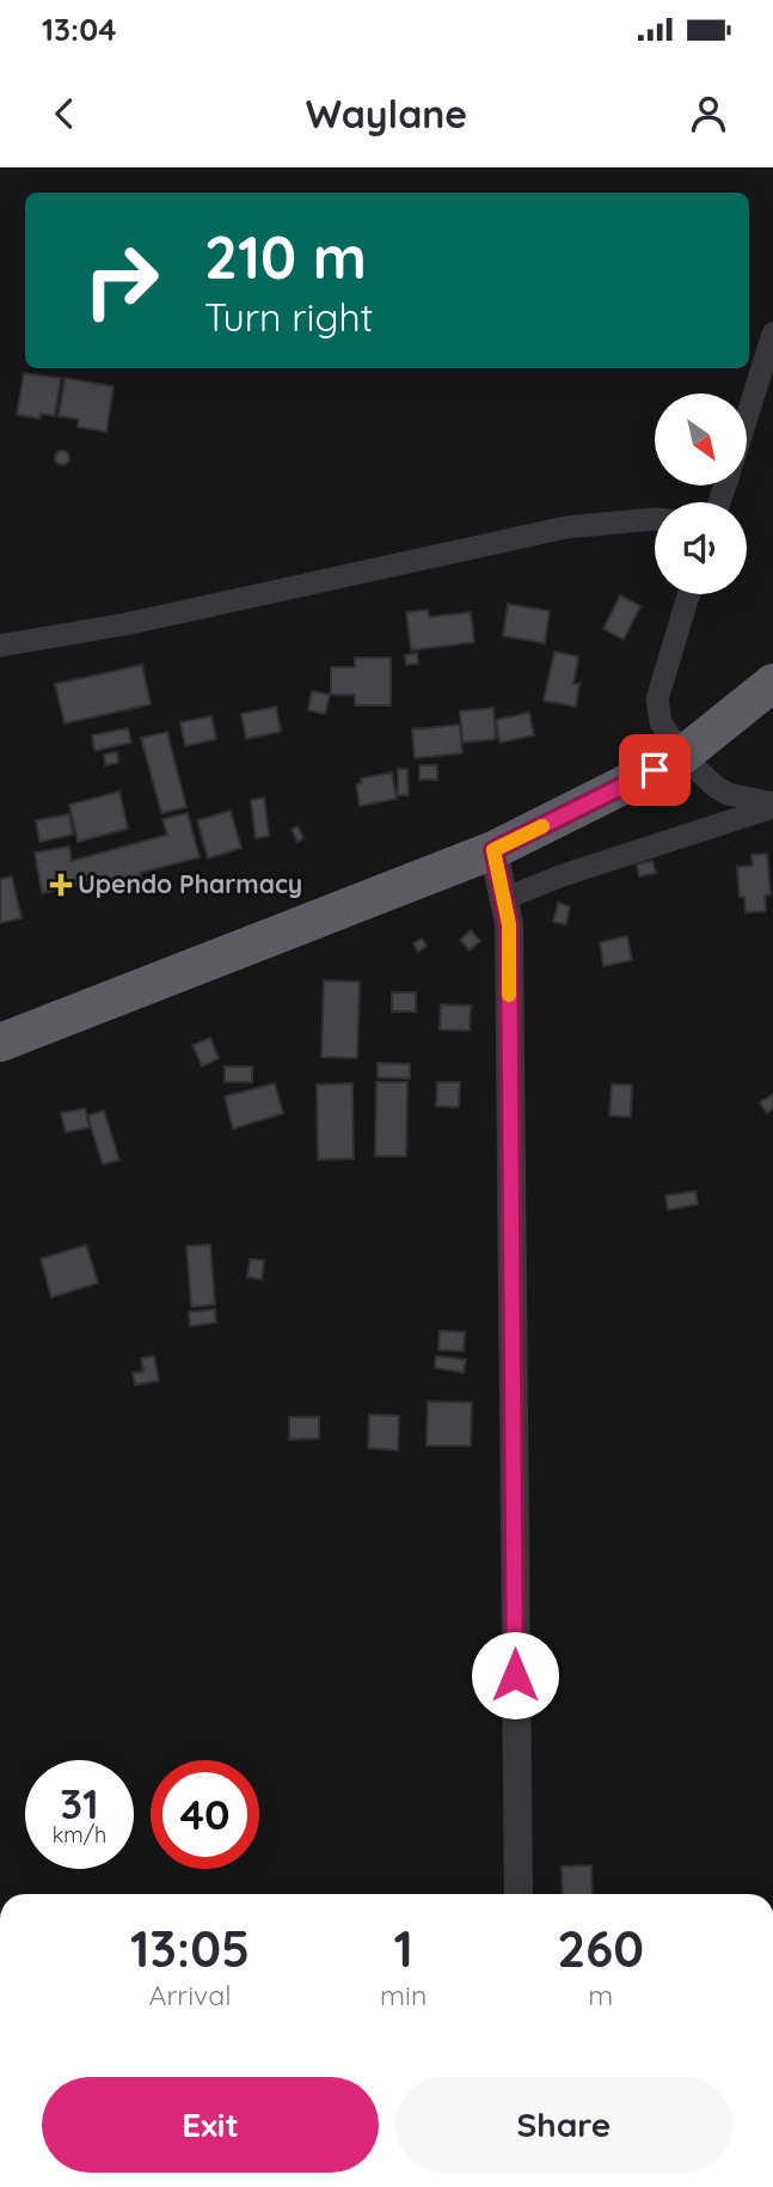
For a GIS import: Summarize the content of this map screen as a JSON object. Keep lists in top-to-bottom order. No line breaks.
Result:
{"places":{"health":["Upendo Pharmacy"]},"north":"bottom right","page":{"status":"13:04","header":"Waylane","turn":["210 m","Turn right"],"speed":"31 km/h","limit":"40","eta":["13:05","Arrival","1","min","260","m"],"buttons":["Exit","Share"]}}
